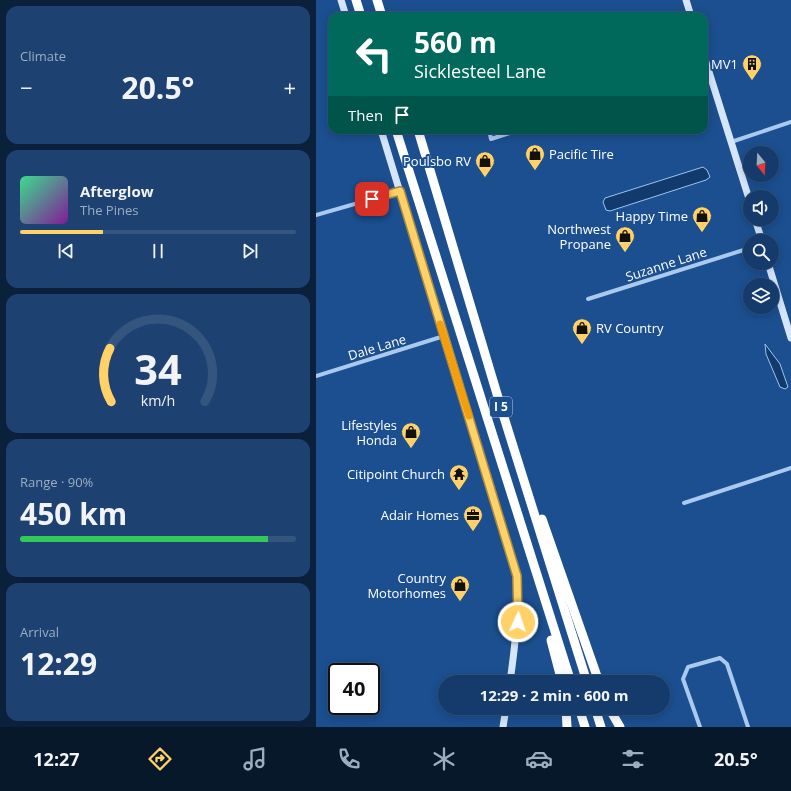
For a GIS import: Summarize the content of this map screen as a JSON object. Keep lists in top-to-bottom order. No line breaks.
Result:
{"streets":{"highway":["I 5"],"street":["Suzanne Lane","Dale Lane"]},"places":{"building":["MV1"],"shop":["Pacific Tire","Poulsbo RV","Happy Time","Northwest Propane","RV Country","Lifestyles Honda","Country Motorhomes"],"temple":["Citipoint Church"],"office":["Adair Homes"]},"north":"bottom","page":{"tile":["Climate",["Range · 90%","450 km"],["Arrival","12:29"]],"turn":["560 m","Sicklesteel Lane"],"heat":["−","20.5°","+"],"then":"Then","song":["Afterglow","The Pines"],"limit":"40","trip":"12:29 · 2 min · 600 m","tabs":["12:27","20.5°"],"gauge":["34","km/h"]}}
